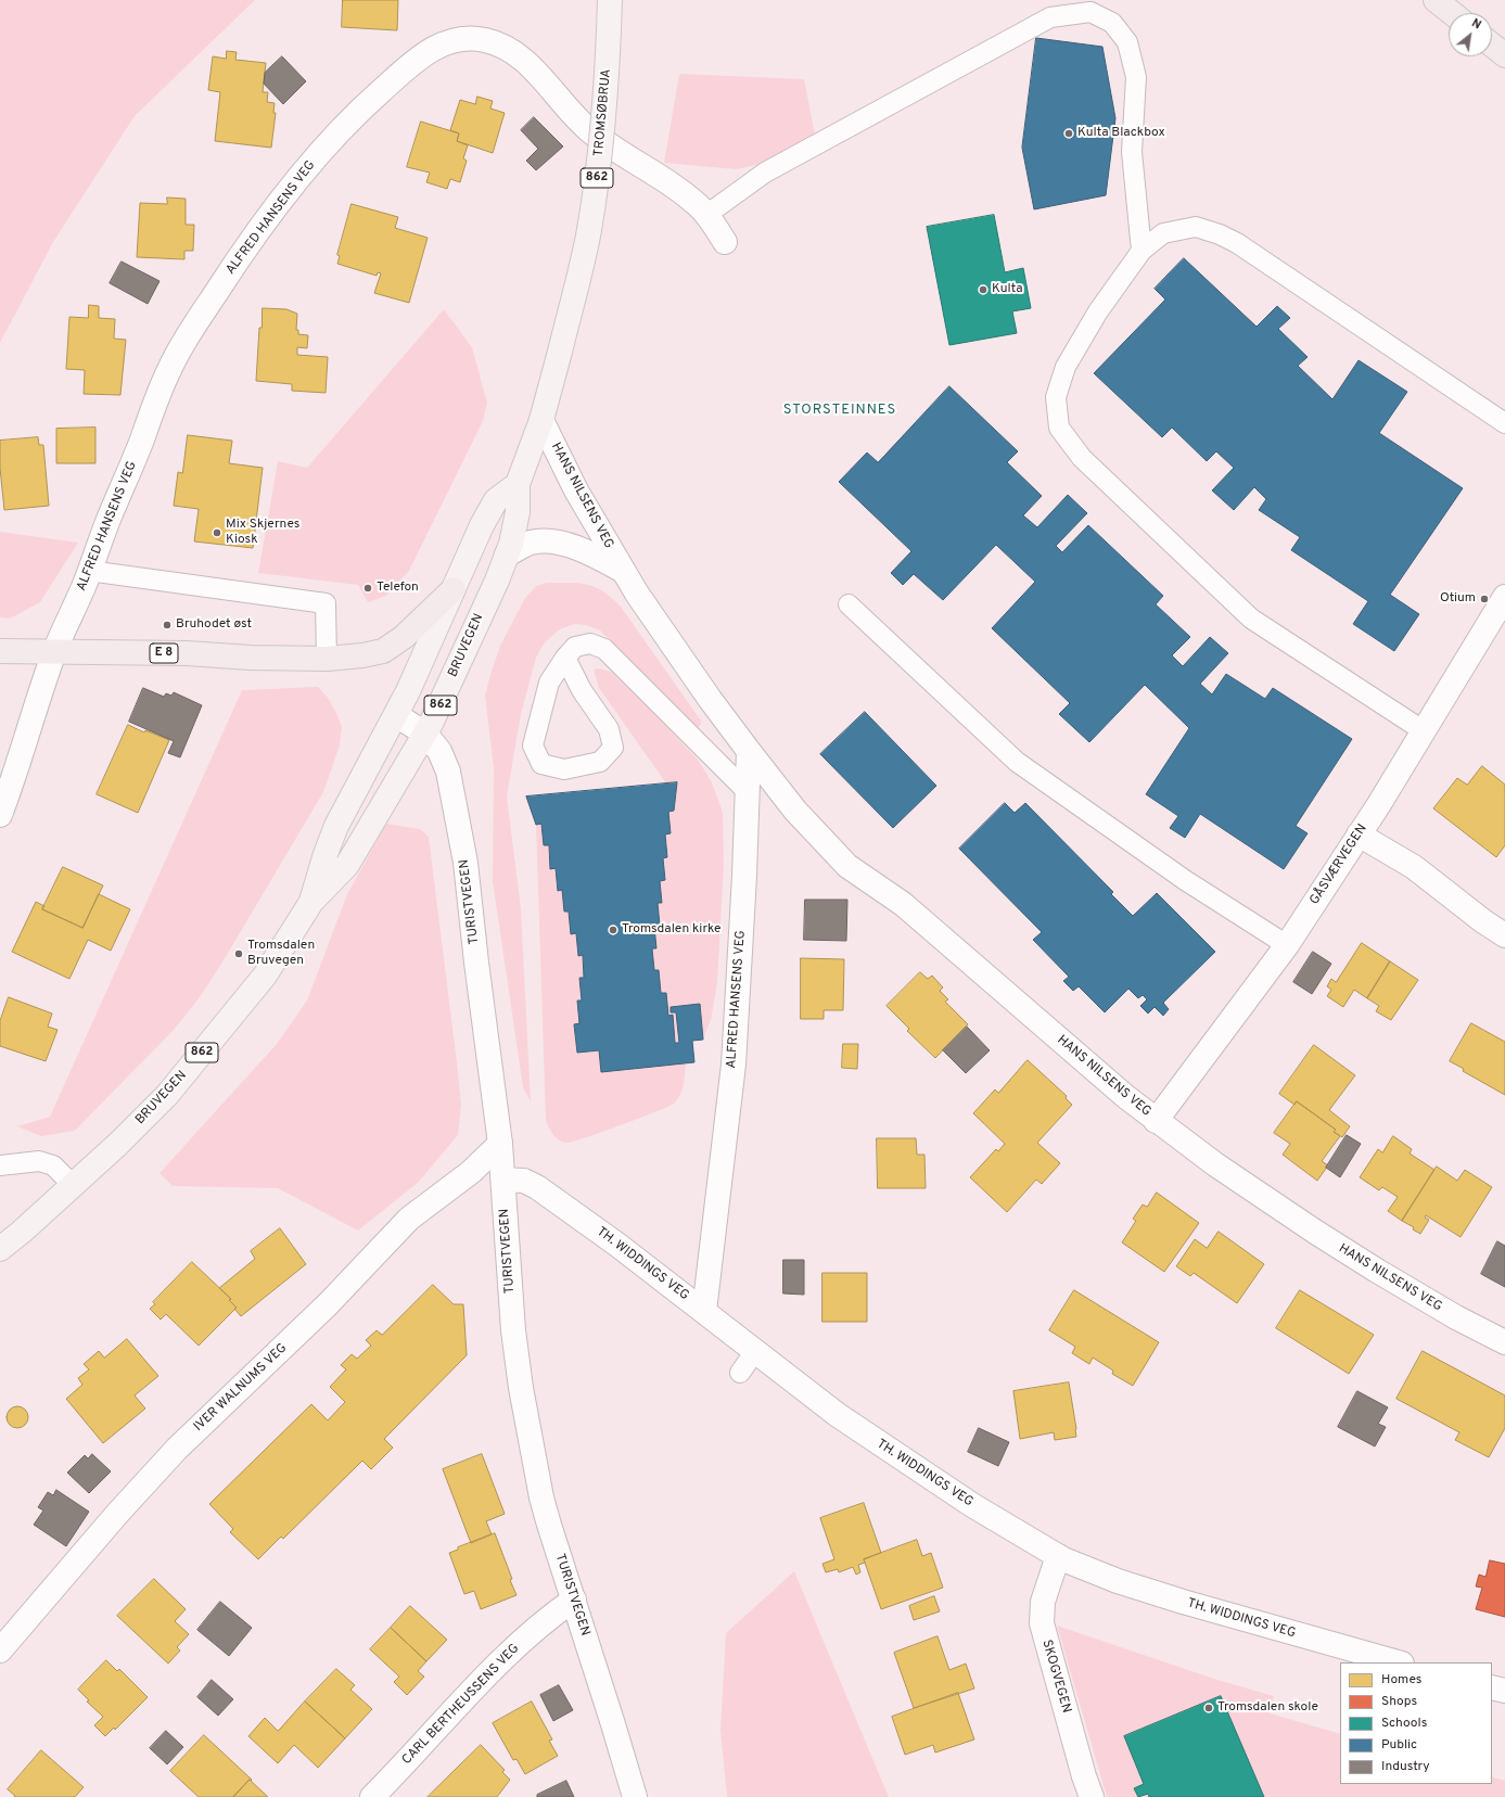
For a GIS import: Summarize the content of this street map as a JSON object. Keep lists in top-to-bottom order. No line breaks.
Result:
{"streets":{"highway":["E 8"],"main road":["TROMSØBRUA","862","BRUVEGEN"],"street":["ALFRED HANSENS VEG","HANS NILSENS VEG","GÅSVÆRVEGEN","TURISTVEGEN","TH. WIDDINGS VEG","IVER WALNUMS VEG","SKOGVEGEN","CARL BERTHEUSSENS VEG"]},"crossings":[["TROMSØBRUA","BRUVEGEN"],["ALFRED HANSENS VEG","HANS NILSENS VEG"],["ALFRED HANSENS VEG","E 8"],["ALFRED HANSENS VEG","TH. WIDDINGS VEG"],["HANS NILSENS VEG","BRUVEGEN"],["HANS NILSENS VEG","GÅSVÆRVEGEN"],["BRUVEGEN","E 8"],["BRUVEGEN","TURISTVEGEN"],["TURISTVEGEN","TH. WIDDINGS VEG"],["TURISTVEGEN","IVER WALNUMS VEG"],["TURISTVEGEN","CARL BERTHEUSSENS VEG"],["TH. WIDDINGS VEG","SKOGVEGEN"]],"districts":["STORSTEINNES"],"places":["Kulta Blackbox","Kulta","Mix Skjernes Kiosk","Telefon","Otium","Bruhodet øst","Tromsdalen kirke","Tromsdalen Bruvegen","Tromsdalen skole"],"legend":["Homes","Shops","Schools","Public","Industry"],"north":"top right"}
